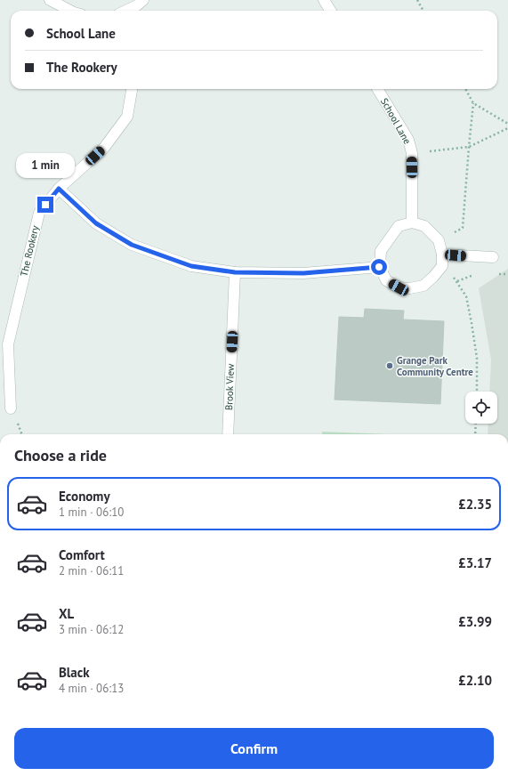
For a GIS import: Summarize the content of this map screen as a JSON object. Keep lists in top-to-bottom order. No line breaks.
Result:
{"streets":{"street":["School Lane","The Rookery","Brook View"]},"places":["Grange Park Community Centre"],"page":{"banner":["School Lane","The Rookery"],"bubble":"1 min","heading":"Choose a ride","list":[{"name":"Economy","note":"1 min · 06:10","value":"£2.35"},{"name":"Comfort","note":"2 min · 06:11","value":"£3.17"},{"name":"XL","note":"3 min · 06:12","value":"£3.99"},{"name":"Black","note":"4 min · 06:13","value":"£2.10"}],"buttons":"Confirm"}}
